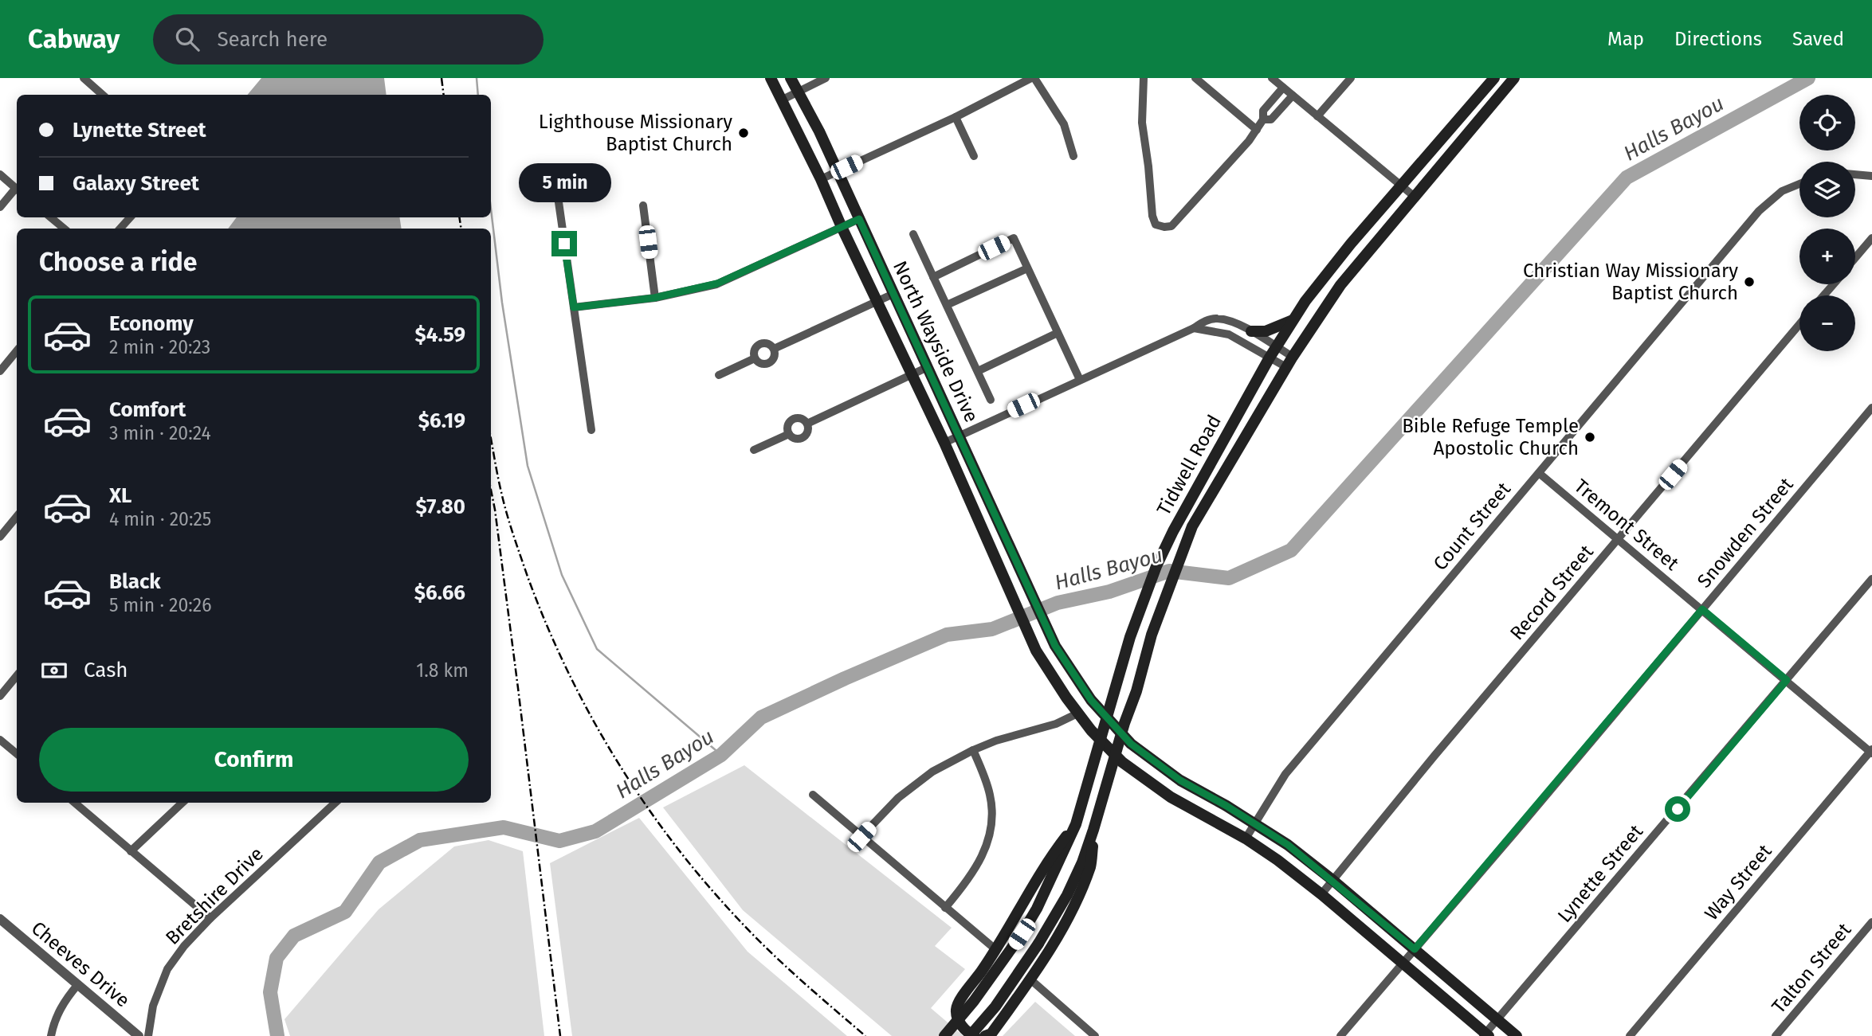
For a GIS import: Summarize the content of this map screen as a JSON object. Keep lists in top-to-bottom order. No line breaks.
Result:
{"streets":{"main road":["North Wayside Drive","Tidwell Road"],"street":["Tremont Street","Count Street","Snowden Street","Record Street","Lynette Street","Way Street","Bretshire Drive","Cheeves Drive","Talton Street"]},"crossings":[["North Wayside Drive","Tidwell Road"],["North Wayside Drive","Count Street"],["North Wayside Drive","Snowden Street"],["North Wayside Drive","Record Street"],["North Wayside Drive","Lynette Street"],["Tremont Street","Count Street"],["Tremont Street","Snowden Street"],["Tremont Street","Record Street"],["Tremont Street","Lynette Street"],["Tremont Street","Way Street"]],"water":["Halls Bayou"],"places":["Lighthouse Missionary Baptist Church","Christian Way Missionary Baptist Church","Bible Refuge Temple Apostolic Church"],"page":{"header":"Cabway","search":"Search here","nav":["Map","Directions","Saved"],"map_buttons":["+","−"],"banner":["Lynette Street","Galaxy Street"],"bubble":"5 min","heading":"Choose a ride","list":[{"name":"Economy","note":"2 min · 20:23","value":"$4.59"},{"name":"Comfort","note":"3 min · 20:24","value":"$6.19"},{"name":"XL","note":"4 min · 20:25","value":"$7.80"},{"name":"Black","note":"5 min · 20:26","value":"$6.66"}],"pay":["Cash","1.8 km"],"buttons":"Confirm"}}
